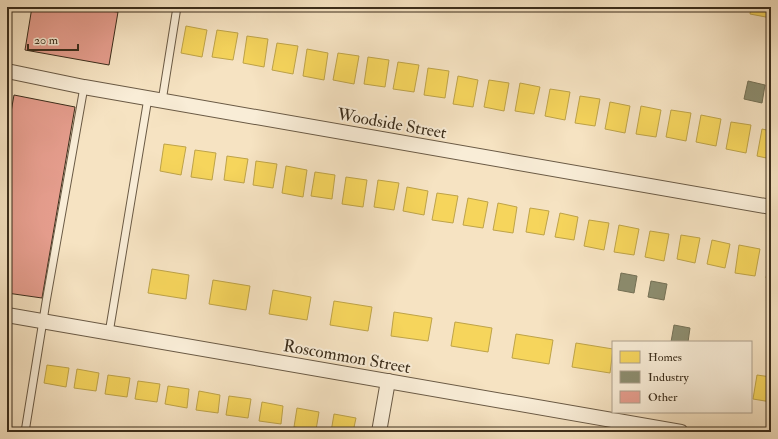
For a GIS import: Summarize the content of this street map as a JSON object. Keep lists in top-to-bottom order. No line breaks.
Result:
{"streets":{"street":["Woodside Street","Roscommon Street"]},"legend":["Homes","Industry","Other"],"scale_bar":"20 m"}
